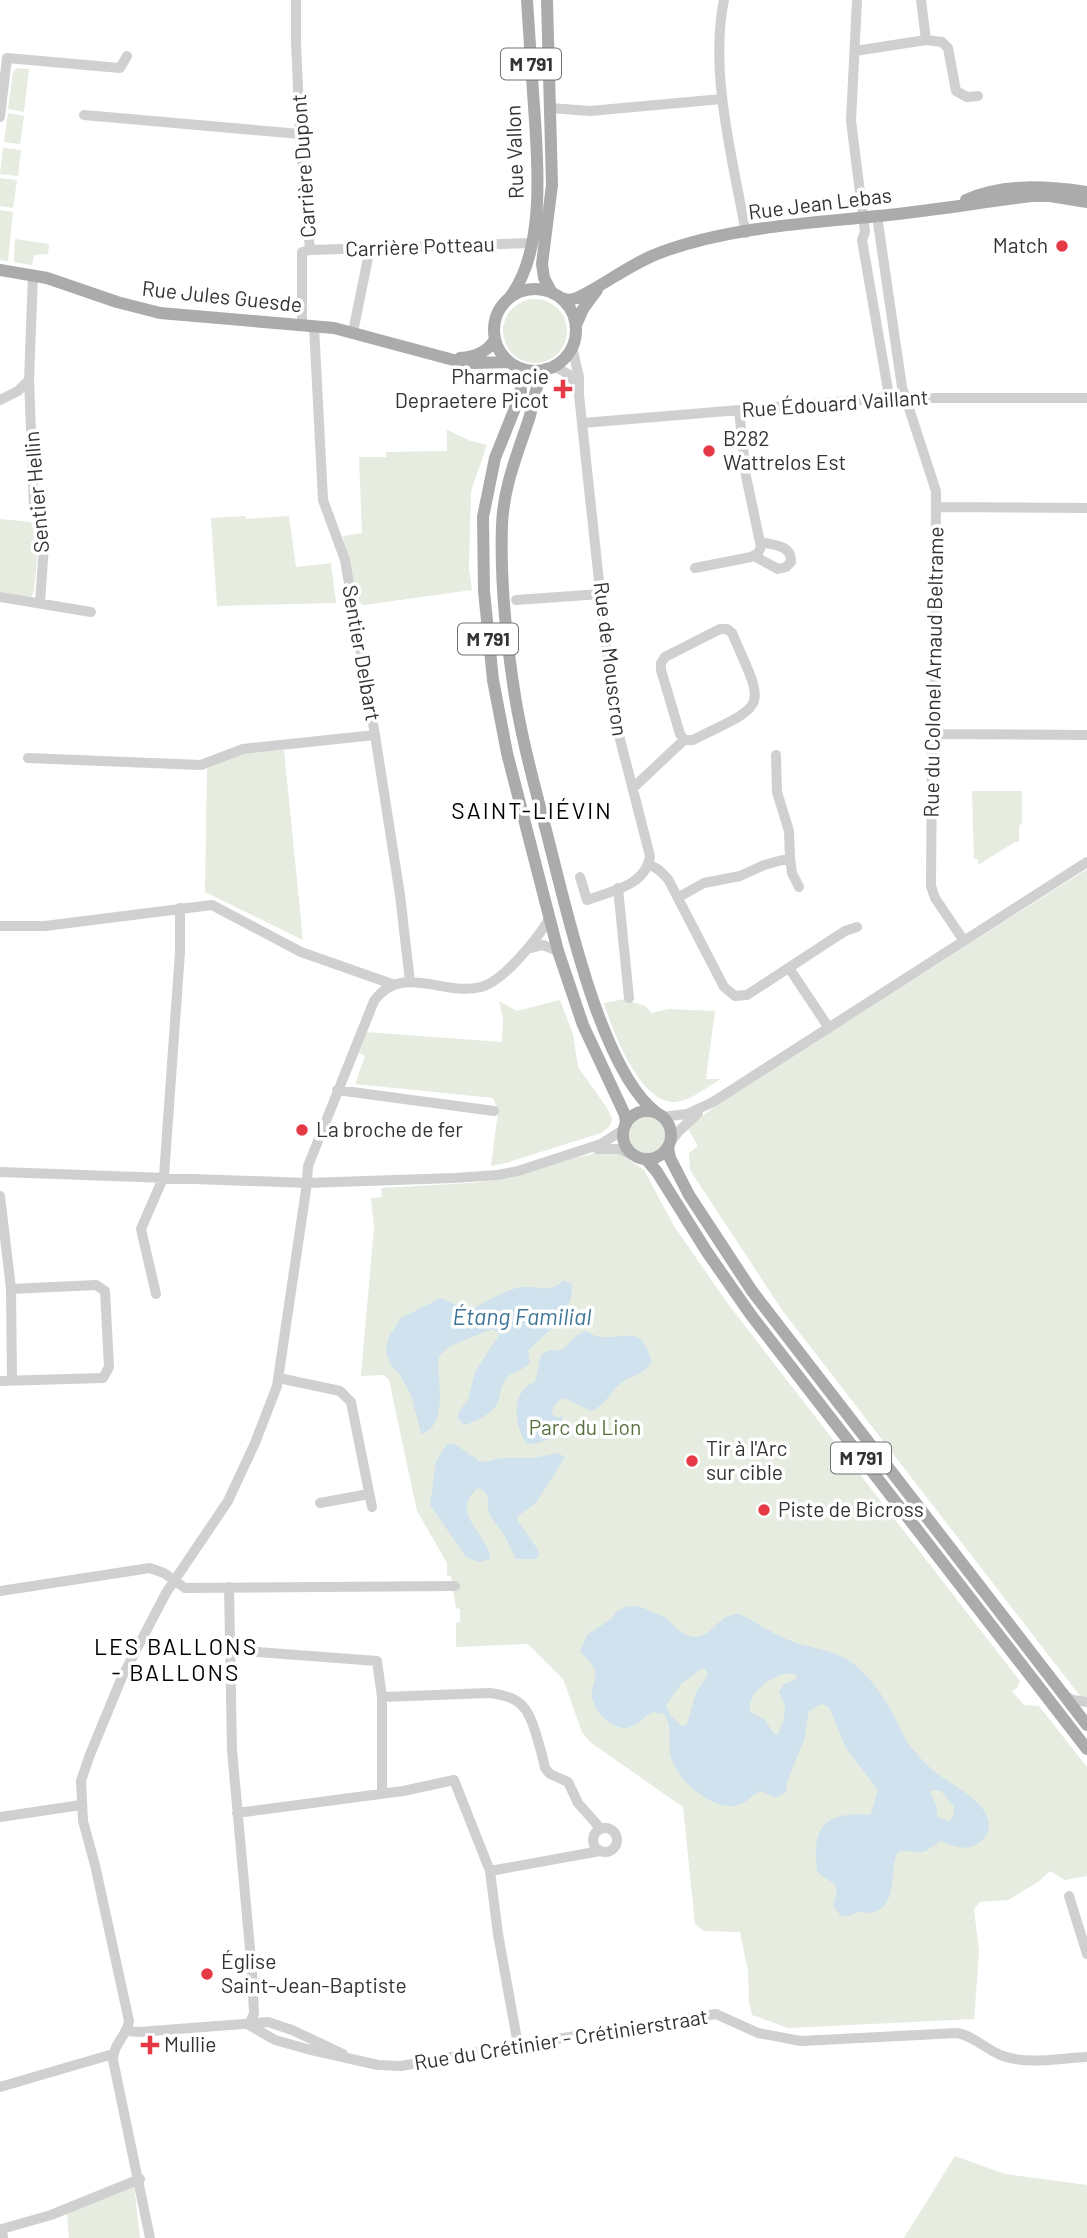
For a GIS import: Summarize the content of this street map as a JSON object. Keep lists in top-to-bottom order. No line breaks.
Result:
{"streets":{"main road":["M 791","Rue Vallon","Rue Jean Lebas","Rue Jules Guesde"],"street":["Carrière Dupont","Carrière Potteau","Rue Édouard Vaillant","Sentier Hellin","Sentier Delbart","Rue de Mouscron","Rue du Colonel Arnaud Beltrame","Rue du Crétinier - Crétinierstraat"]},"crossings":[["M 791","Rue Vallon"],["M 791","Rue Jean Lebas"],["M 791","Rue Jules Guesde"],["M 791","Rue de Mouscron"],["Rue Vallon","Rue Jean Lebas"],["Rue Vallon","Carrière Potteau"],["Rue Vallon","Rue Jules Guesde"],["Rue Vallon","Rue de Mouscron"],["Carrière Dupont","Carrière Potteau"],["Carrière Dupont","Rue Jules Guesde"],["Carrière Dupont","Sentier Delbart"],["Rue Jean Lebas","Rue Jules Guesde"],["Rue Jean Lebas","Rue de Mouscron"],["Rue Jean Lebas","Rue du Colonel Arnaud Beltrame"],["Rue Jules Guesde","Sentier Hellin"],["Rue Jules Guesde","Sentier Delbart"],["Rue Jules Guesde","Rue de Mouscron"],["Rue Édouard Vaillant","Rue de Mouscron"],["Rue Édouard Vaillant","Rue du Colonel Arnaud Beltrame"]],"districts":["SAINT-LIÉVIN","LES BALLONS - BALLONS"],"water":["Étang Familial"],"parks":["Parc du Lion"],"places":{"other":["Match","B282 Wattrelos Est","La broche de fer","Tir à l'Arc sur cible","Piste de Bicross","Église Saint-Jean-Baptiste"],"health":["Pharmacie Depraetere Picot","Mullie"]}}
